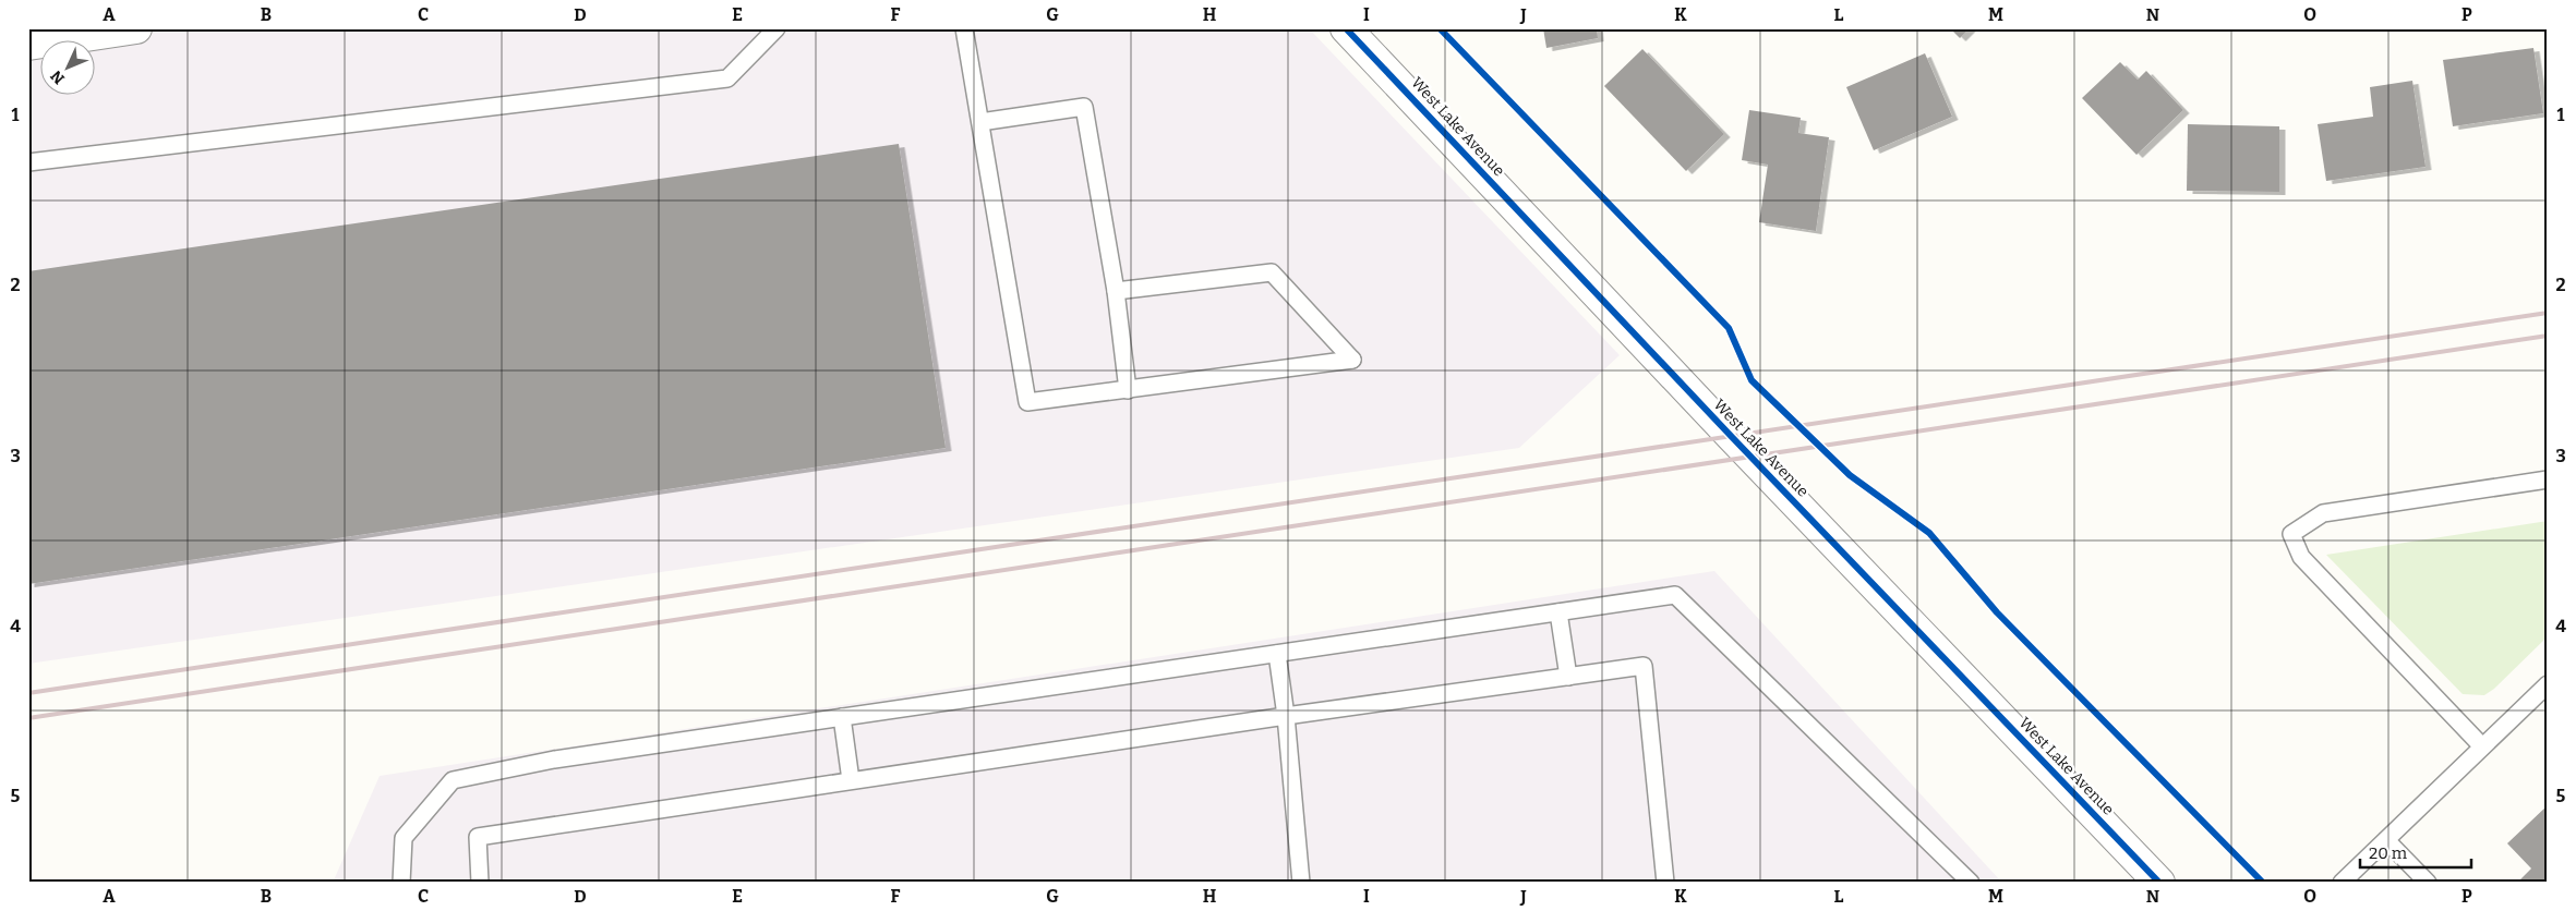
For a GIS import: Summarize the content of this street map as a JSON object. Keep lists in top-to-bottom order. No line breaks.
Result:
{"streets":{"street":["West Lake Avenue"]},"scale_bar":"20 m","north":"bottom left","grid":{"columns":["A","B","C","D","E","F","G","H","I","J","K","L","M","N","O","P"],"rows":["1","2","3","4","5"]}}
